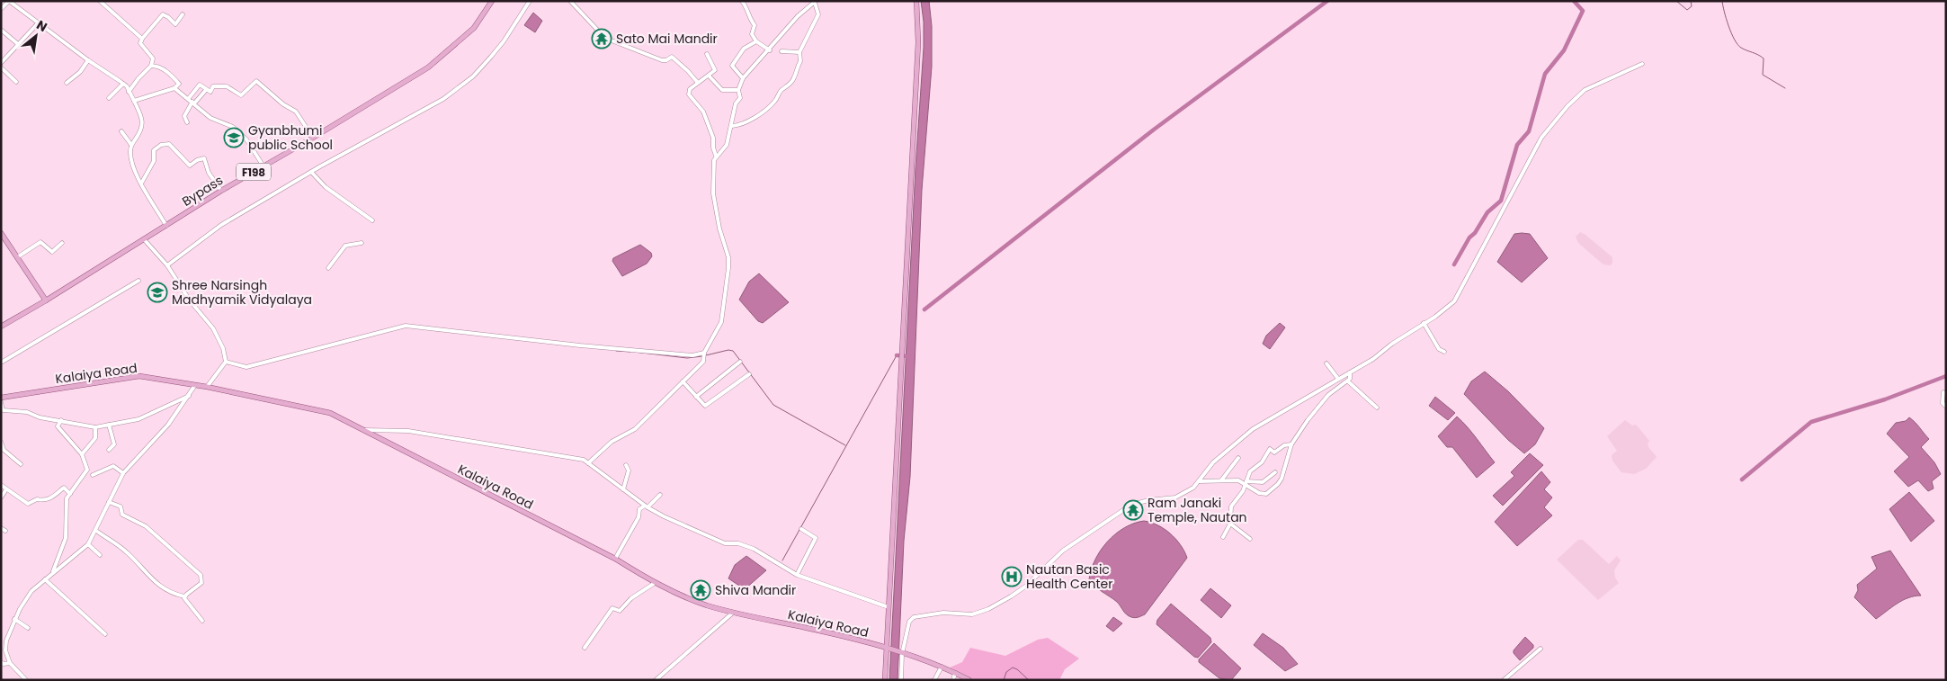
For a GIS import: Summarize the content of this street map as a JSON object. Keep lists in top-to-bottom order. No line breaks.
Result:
{"streets":{"main road":["F198","Bypass","Kalaiya Road"]},"places":{"temple":["Sato Mai Mandir","Ram Janaki Temple, Nautan","Shiva Mandir"],"school or university":["Gyanbhumi public School","Shree Narsingh Madhyamik Vidyalaya"],"hospital":["Nautan Basic Health Center"]},"north":"top right"}
